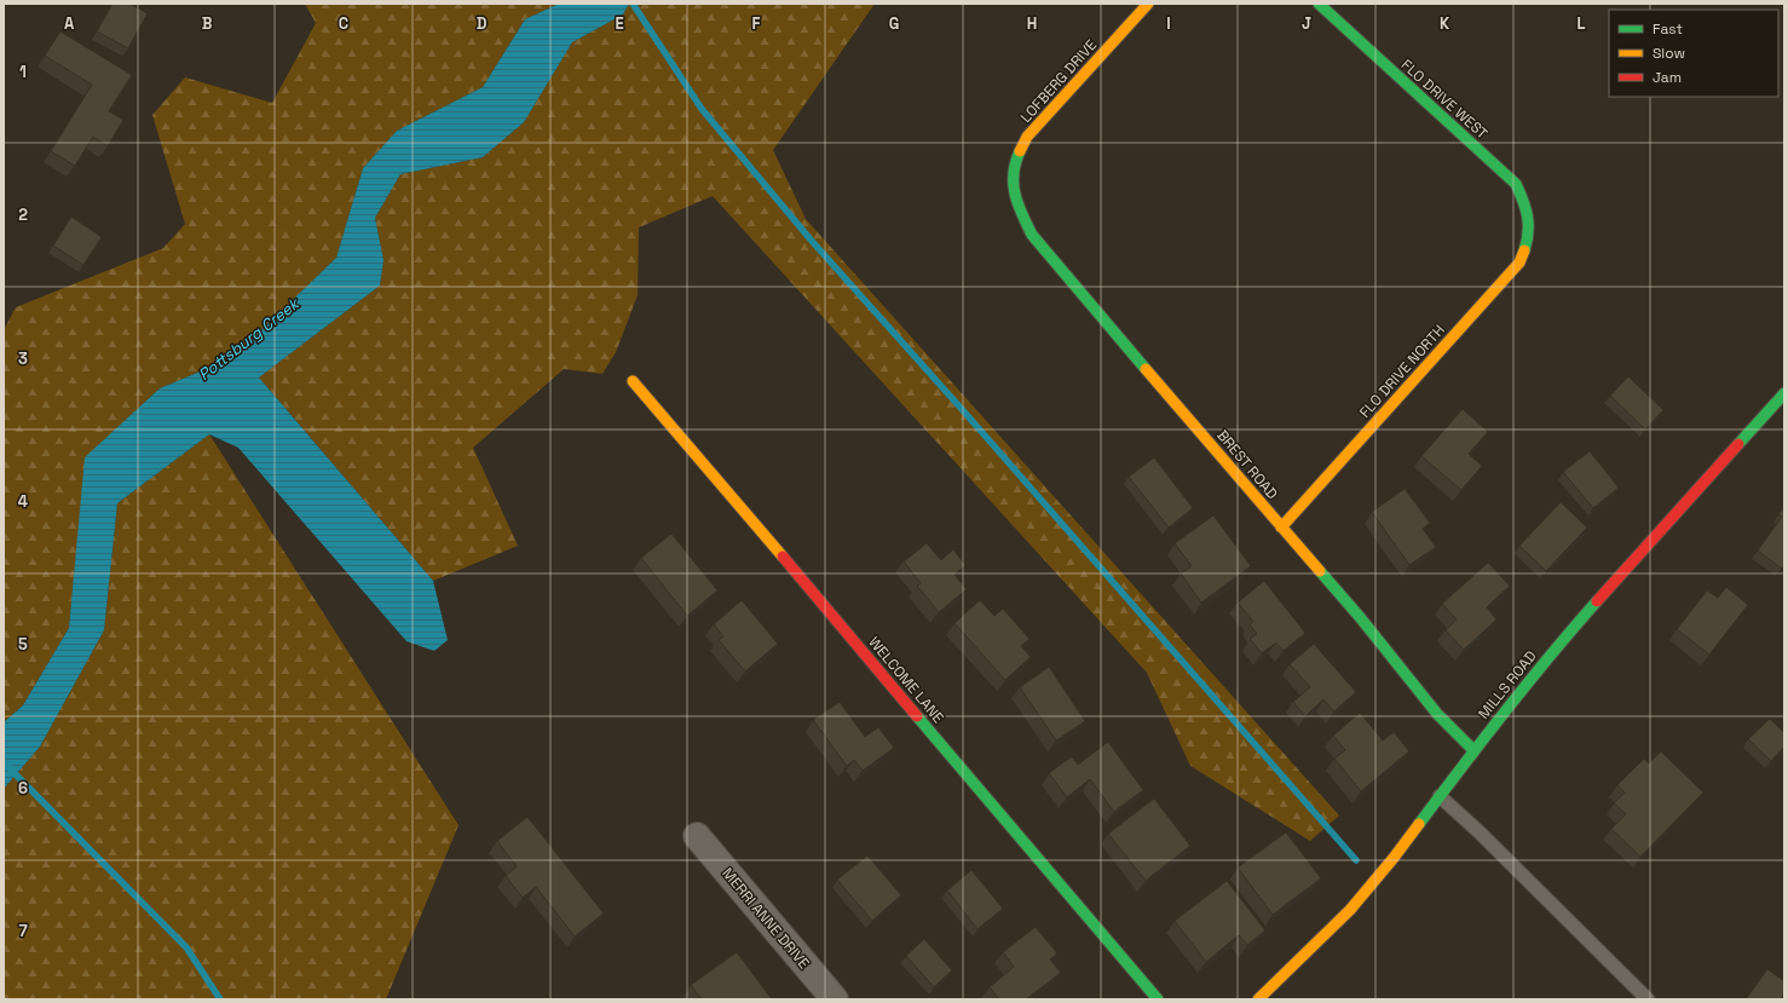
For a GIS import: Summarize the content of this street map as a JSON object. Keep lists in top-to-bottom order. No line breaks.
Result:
{"streets":{"street":["LOFBERG DRIVE","FLO DRIVE WEST","FLO DRIVE NORTH","BREST ROAD","WELCOME LANE","MILLS ROAD","MERRI ANNE DRIVE"]},"crossings":[["LOFBERG DRIVE","BREST ROAD"],["FLO DRIVE WEST","FLO DRIVE NORTH"],["FLO DRIVE NORTH","BREST ROAD"],["BREST ROAD","MILLS ROAD"]],"water":["Pottsburg Creek"],"legend":["Fast","Slow","Jam"],"grid":{"columns":["A","B","C","D","E","F","G","H","I","J","K","L"],"rows":["1","2","3","4","5","6","7"]}}
